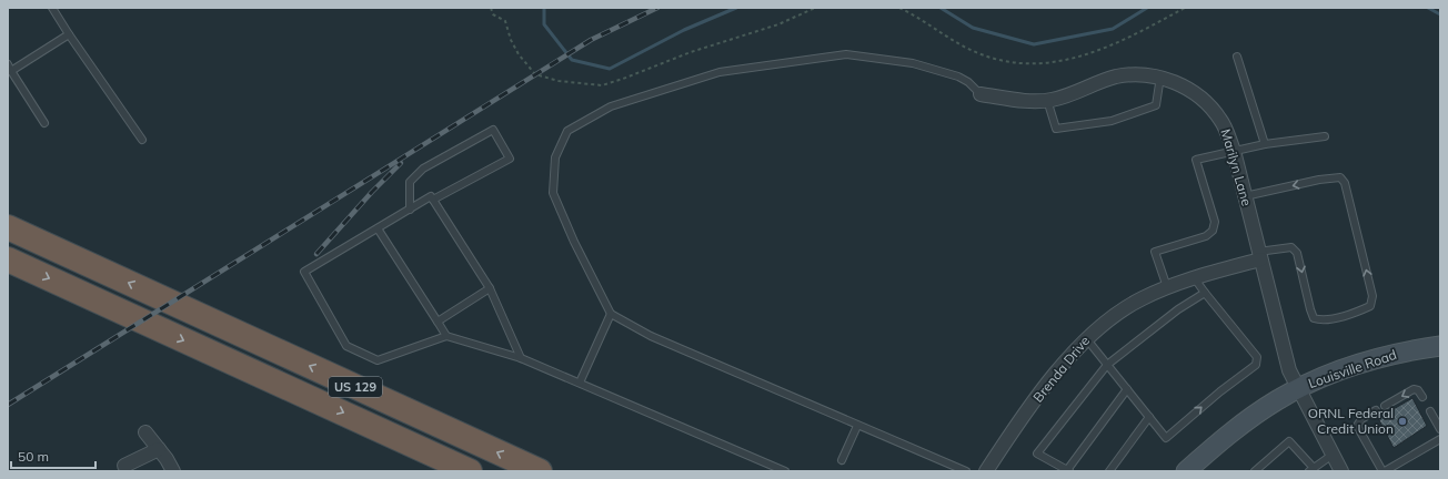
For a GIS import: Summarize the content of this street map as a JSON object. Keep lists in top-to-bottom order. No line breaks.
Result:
{"streets":{"highway":["US 129"],"main road":["Louisville Road"],"street":["Marilyn Lane","Brenda Drive"]},"crossings":[["Marilyn Lane","Brenda Drive"],["Marilyn Lane","Louisville Road"]],"places":["ORNL Federal Credit Union"],"scale_bar":"50 m"}
